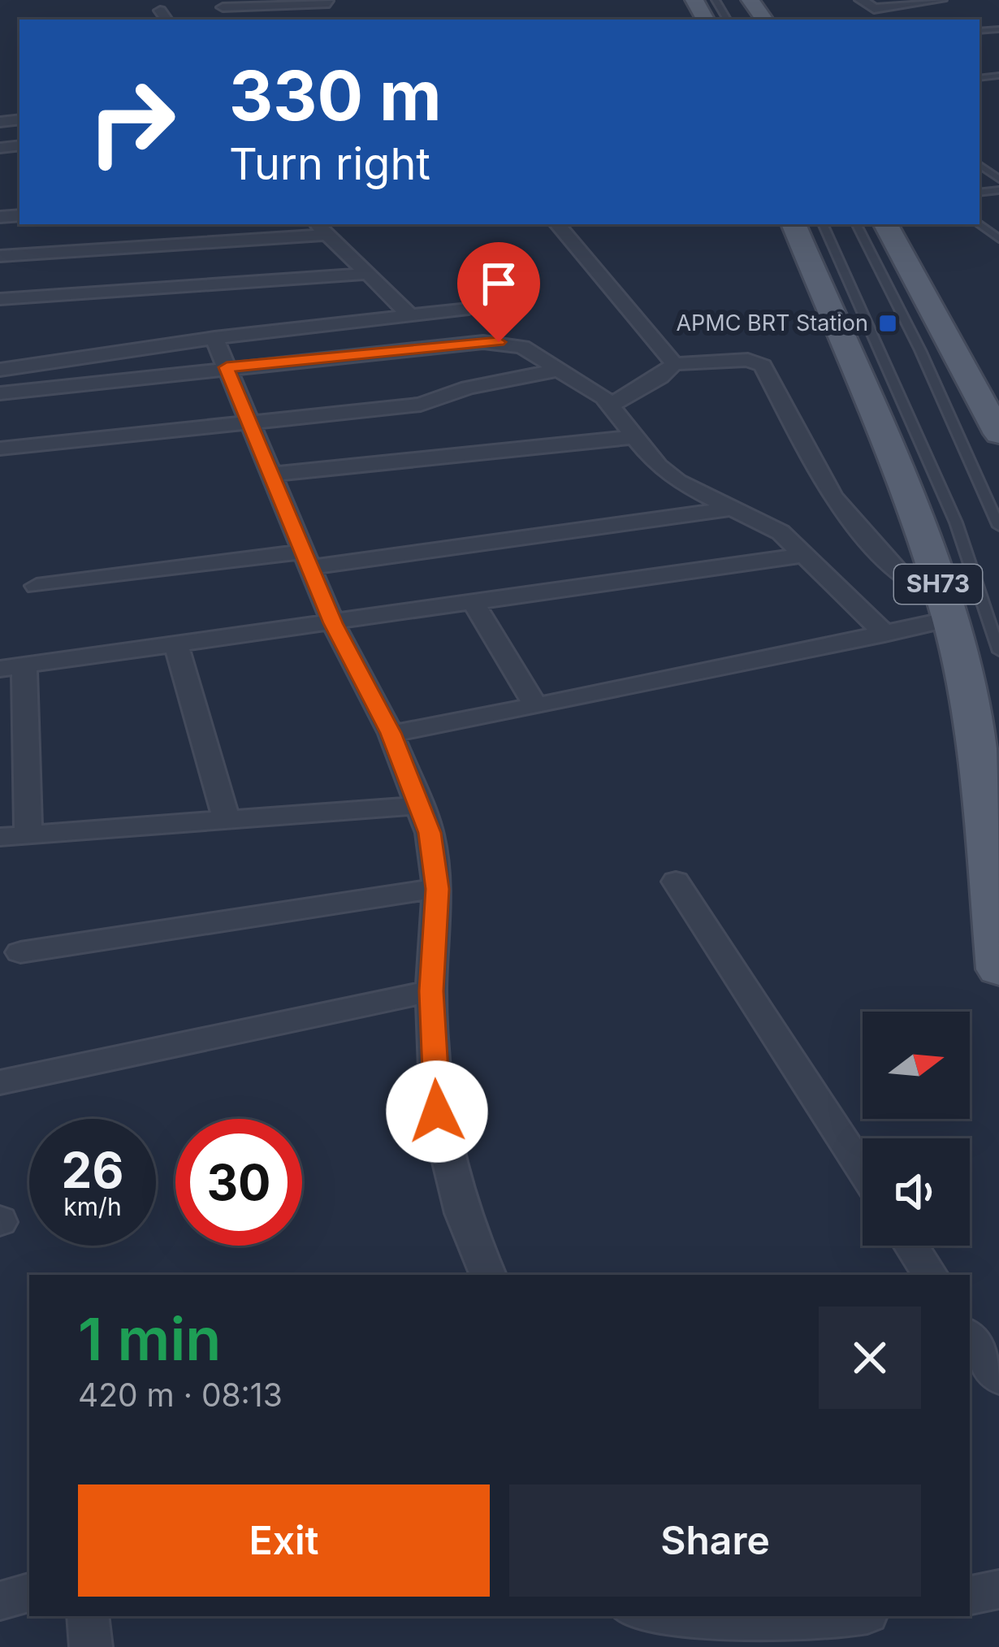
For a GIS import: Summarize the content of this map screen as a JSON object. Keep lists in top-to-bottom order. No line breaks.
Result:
{"streets":{"main road":["SH73"]},"places":{"transit":["APMC BRT Station"]},"north":"right","page":{"turn":["330 m","Turn right"],"speed":"26 km/h","limit":"30","heading":["1 min","420 m · 08:13"],"buttons":["Exit","Share"]}}
